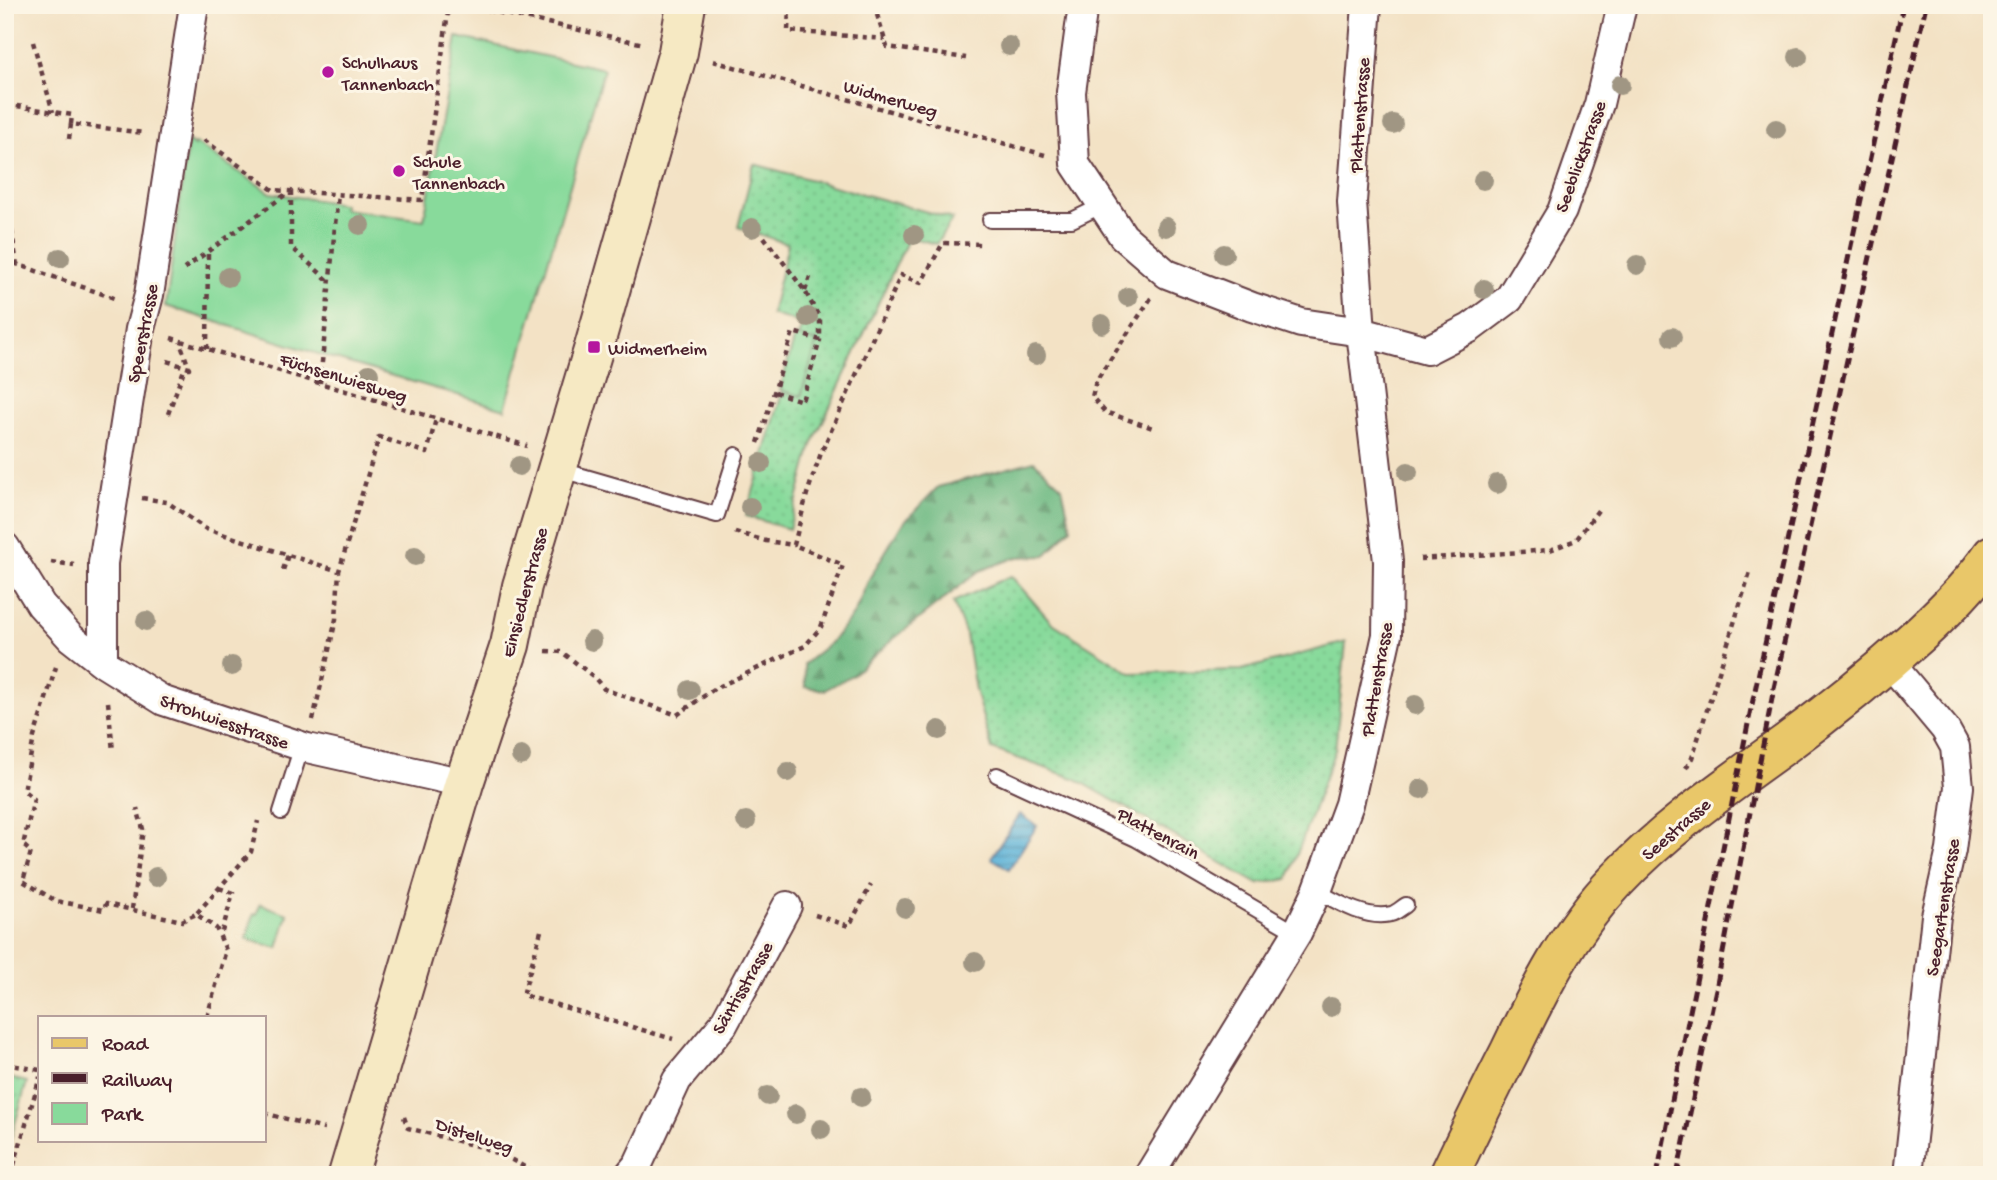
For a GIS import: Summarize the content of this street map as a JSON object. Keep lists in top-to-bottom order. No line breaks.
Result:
{"streets":{"main road":["Einsiedlerstrasse","Seestrasse"],"street":["Plattenstrasse","Seeblickstrasse","Speerstrasse","Strohwiesstrasse","Seegartenstrasse","Säntisstrasse"],"lane":["Plattenrain"],"path":["Widmerweg","Füchsenwiesweg","Distelweg"]},"crossings":[["Widmerweg","Seeblickstrasse"],["Plattenstrasse","Seeblickstrasse"],["Plattenstrasse","Plattenrain"],["Speerstrasse","Füchsenwiesweg"],["Speerstrasse","Strohwiesstrasse"],["Füchsenwiesweg","Einsiedlerstrasse"],["Einsiedlerstrasse","Strohwiesstrasse"],["Seestrasse","Seegartenstrasse"]],"places":{"other":["Schulhaus Tannenbach","Schule Tannenbach"],"transit":["Widmerheim"]},"legend":["Road","Railway","Park"]}
